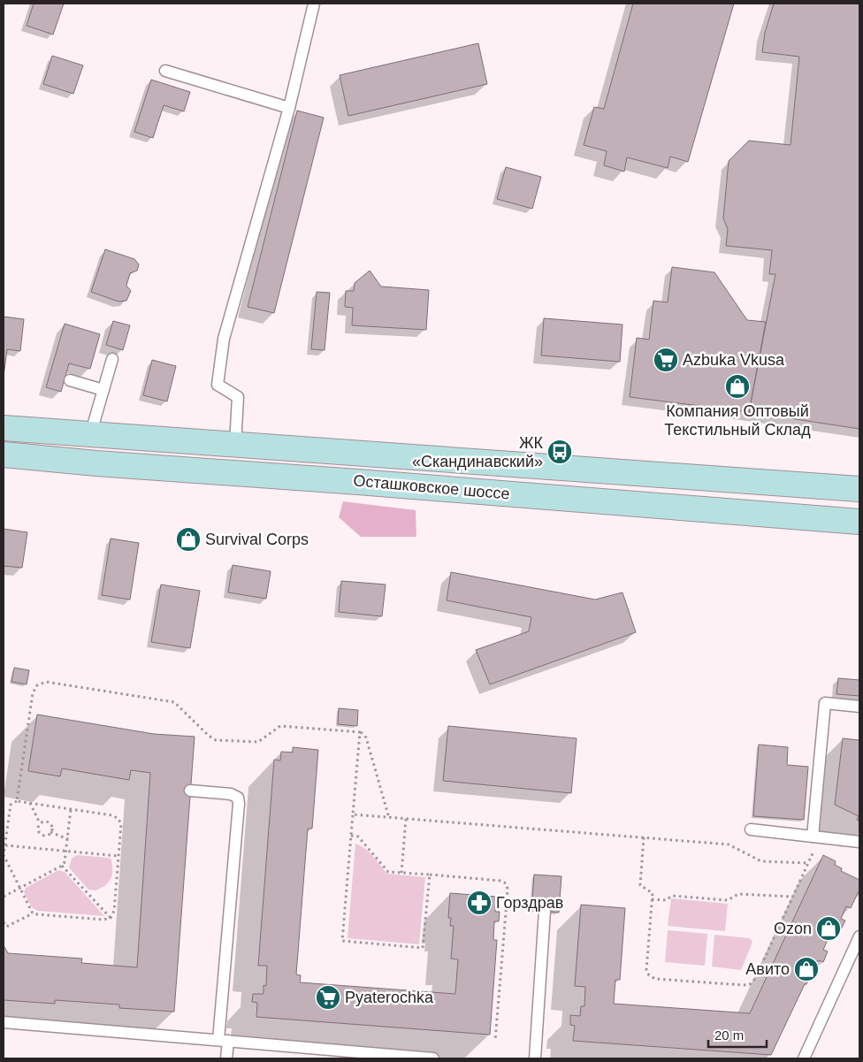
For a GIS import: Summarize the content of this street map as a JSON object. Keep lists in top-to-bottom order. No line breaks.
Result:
{"streets":{"main road":["Осташковское шоссе"]},"places":{"supermarket":["Azbuka Vkusa","Pyaterochka"],"shop":["Компания Оптовый Текстильный Склад","Survival Corps","Ozon","Авито"],"bus stop":["ЖК «Скандинавский»"],"pharmacy":["Горздрав"]},"scale_bar":"20 m"}
